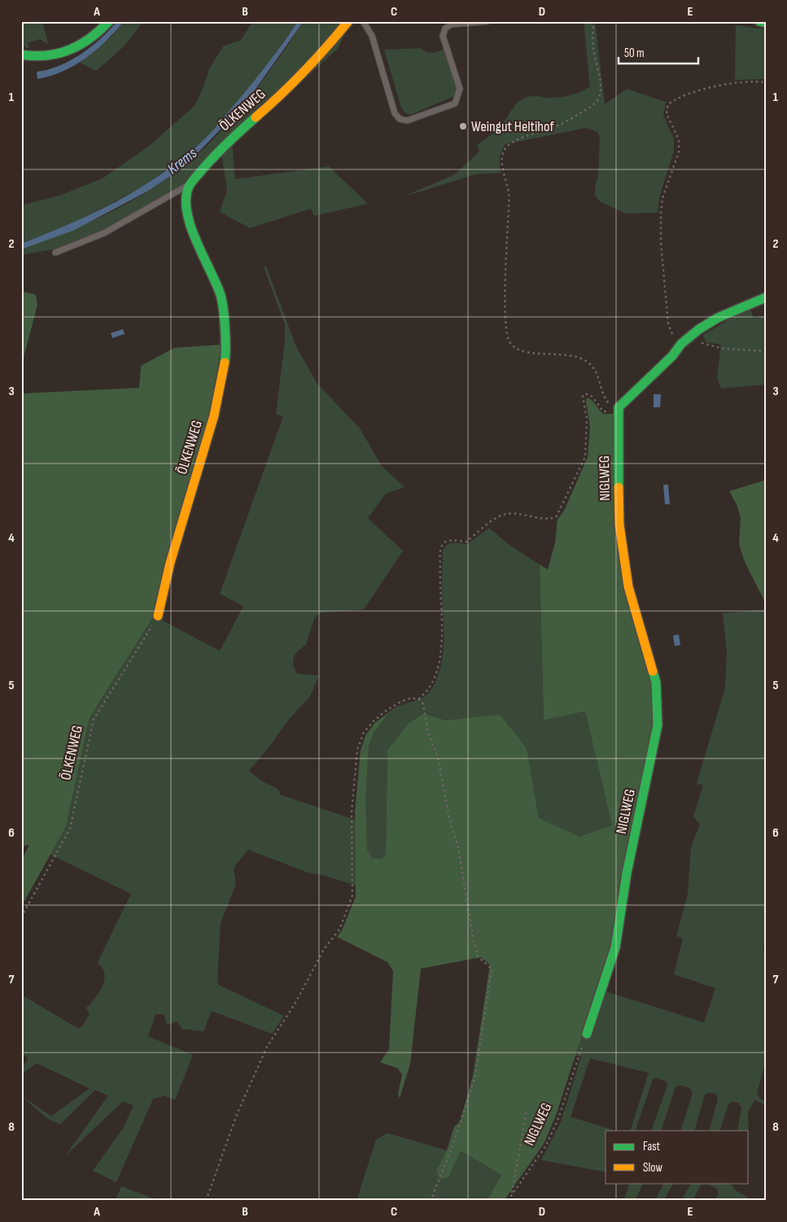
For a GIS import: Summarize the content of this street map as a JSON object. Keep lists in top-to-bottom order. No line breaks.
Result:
{"streets":{"street":["ÖLKENWEG","NIGLWEG"]},"water":["Krems"],"places":["Weingut Heltihof"],"legend":["Fast","Slow"],"scale_bar":"50 m","grid":{"columns":["A","B","C","D","E"],"rows":["1","2","3","4","5","6","7","8"]}}
